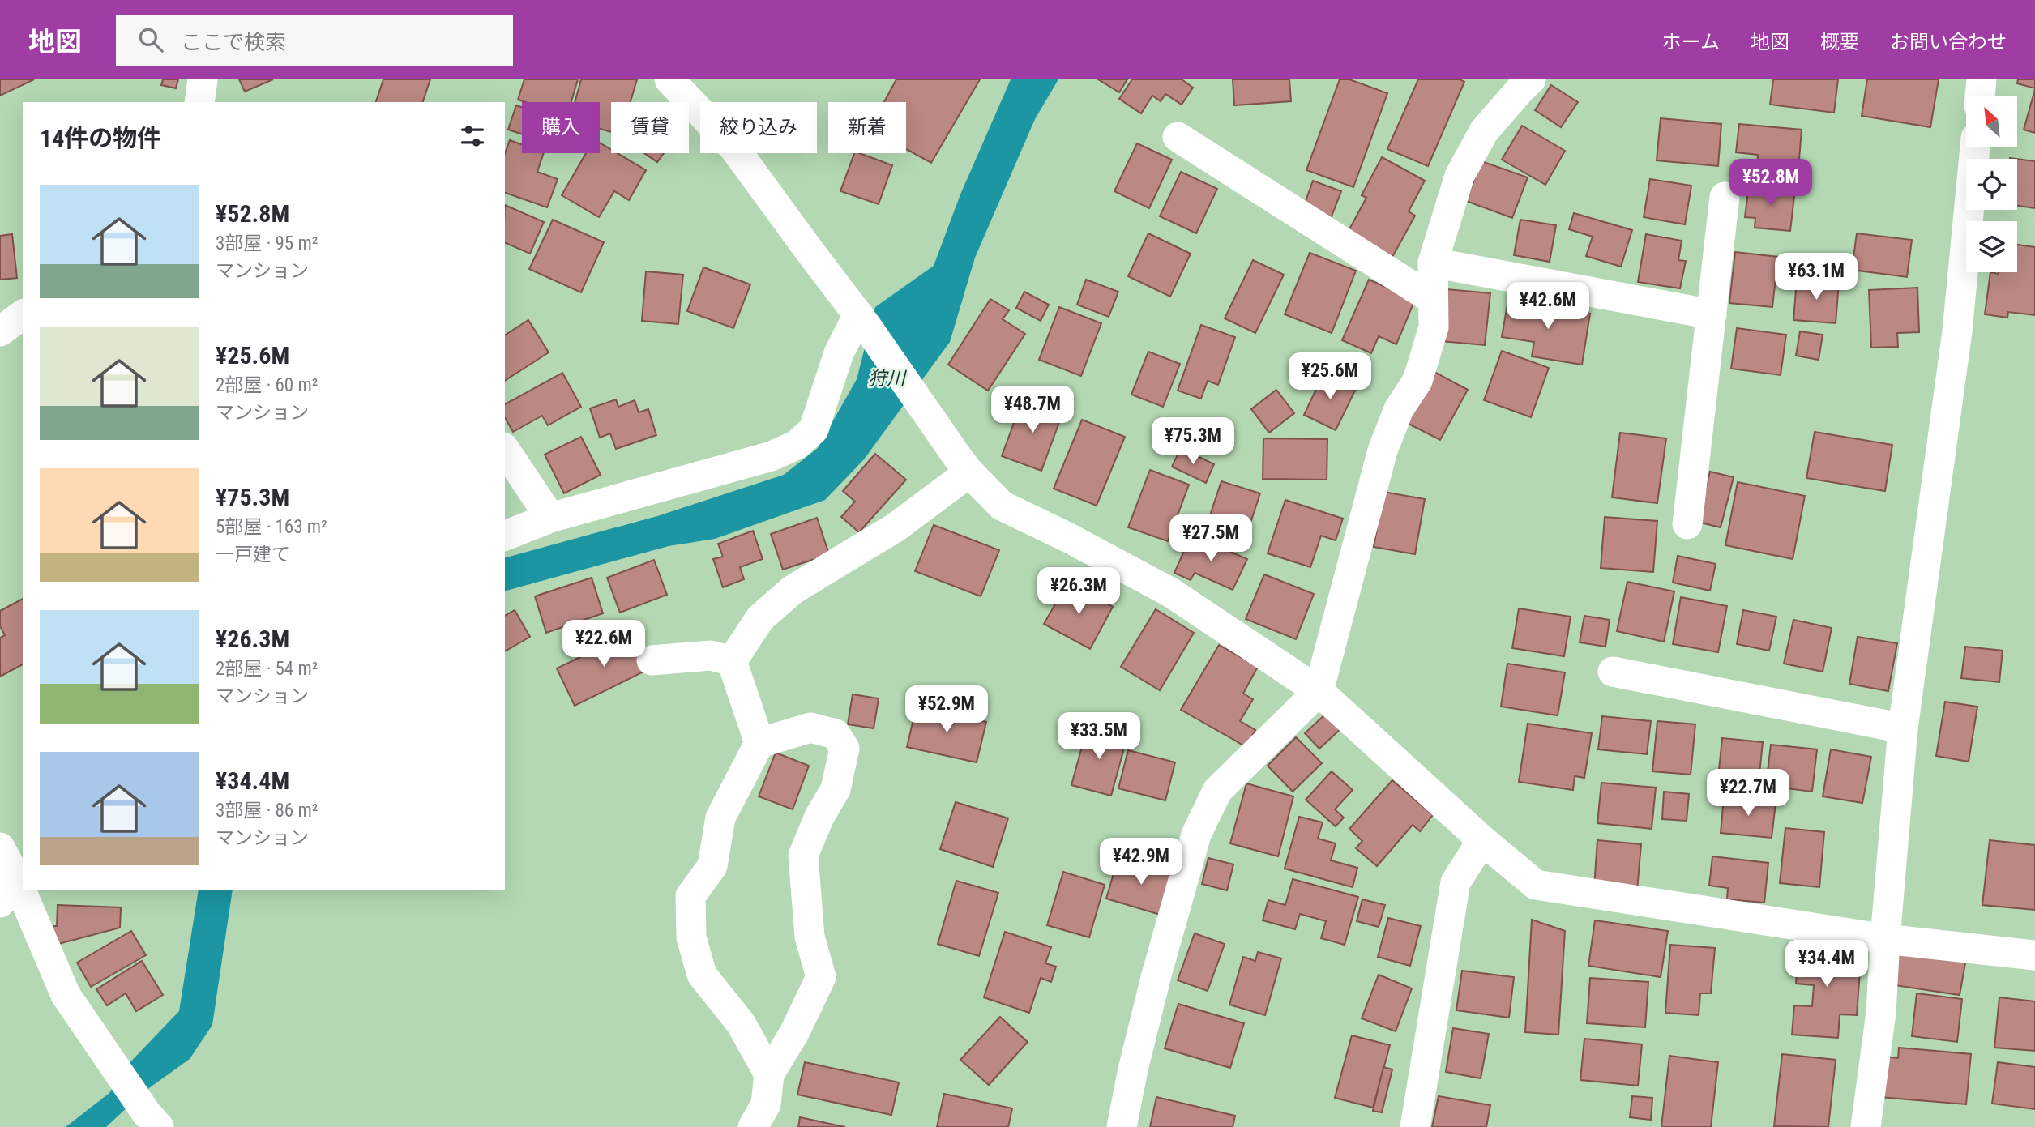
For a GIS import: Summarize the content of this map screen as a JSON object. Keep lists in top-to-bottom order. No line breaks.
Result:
{"water":["狩川"],"north":"top left","page":{"header":"地図","search":"ここで検索","nav":["ホーム","地図","概要","お問い合わせ"],"chip":["購入","賃貸","絞り込み","新着"],"heading":"14件の物件","price":["¥52.8M","¥63.1M","¥42.6M","¥25.6M","¥48.7M","¥75.3M","¥27.5M","¥26.3M","¥22.6M","¥52.9M","¥33.5M","¥22.7M","¥42.9M","¥34.4M"],"list":[{"name":"¥52.8M","note":"3部屋 · 95 m² · マンション"},{"name":"¥25.6M","note":"2部屋 · 60 m² · マンション"},{"name":"¥75.3M","note":"5部屋 · 163 m² · 一戸建て"},{"name":"¥26.3M","note":"2部屋 · 54 m² · マンション"},{"name":"¥34.4M","note":"3部屋 · 86 m² · マンション"}]}}
